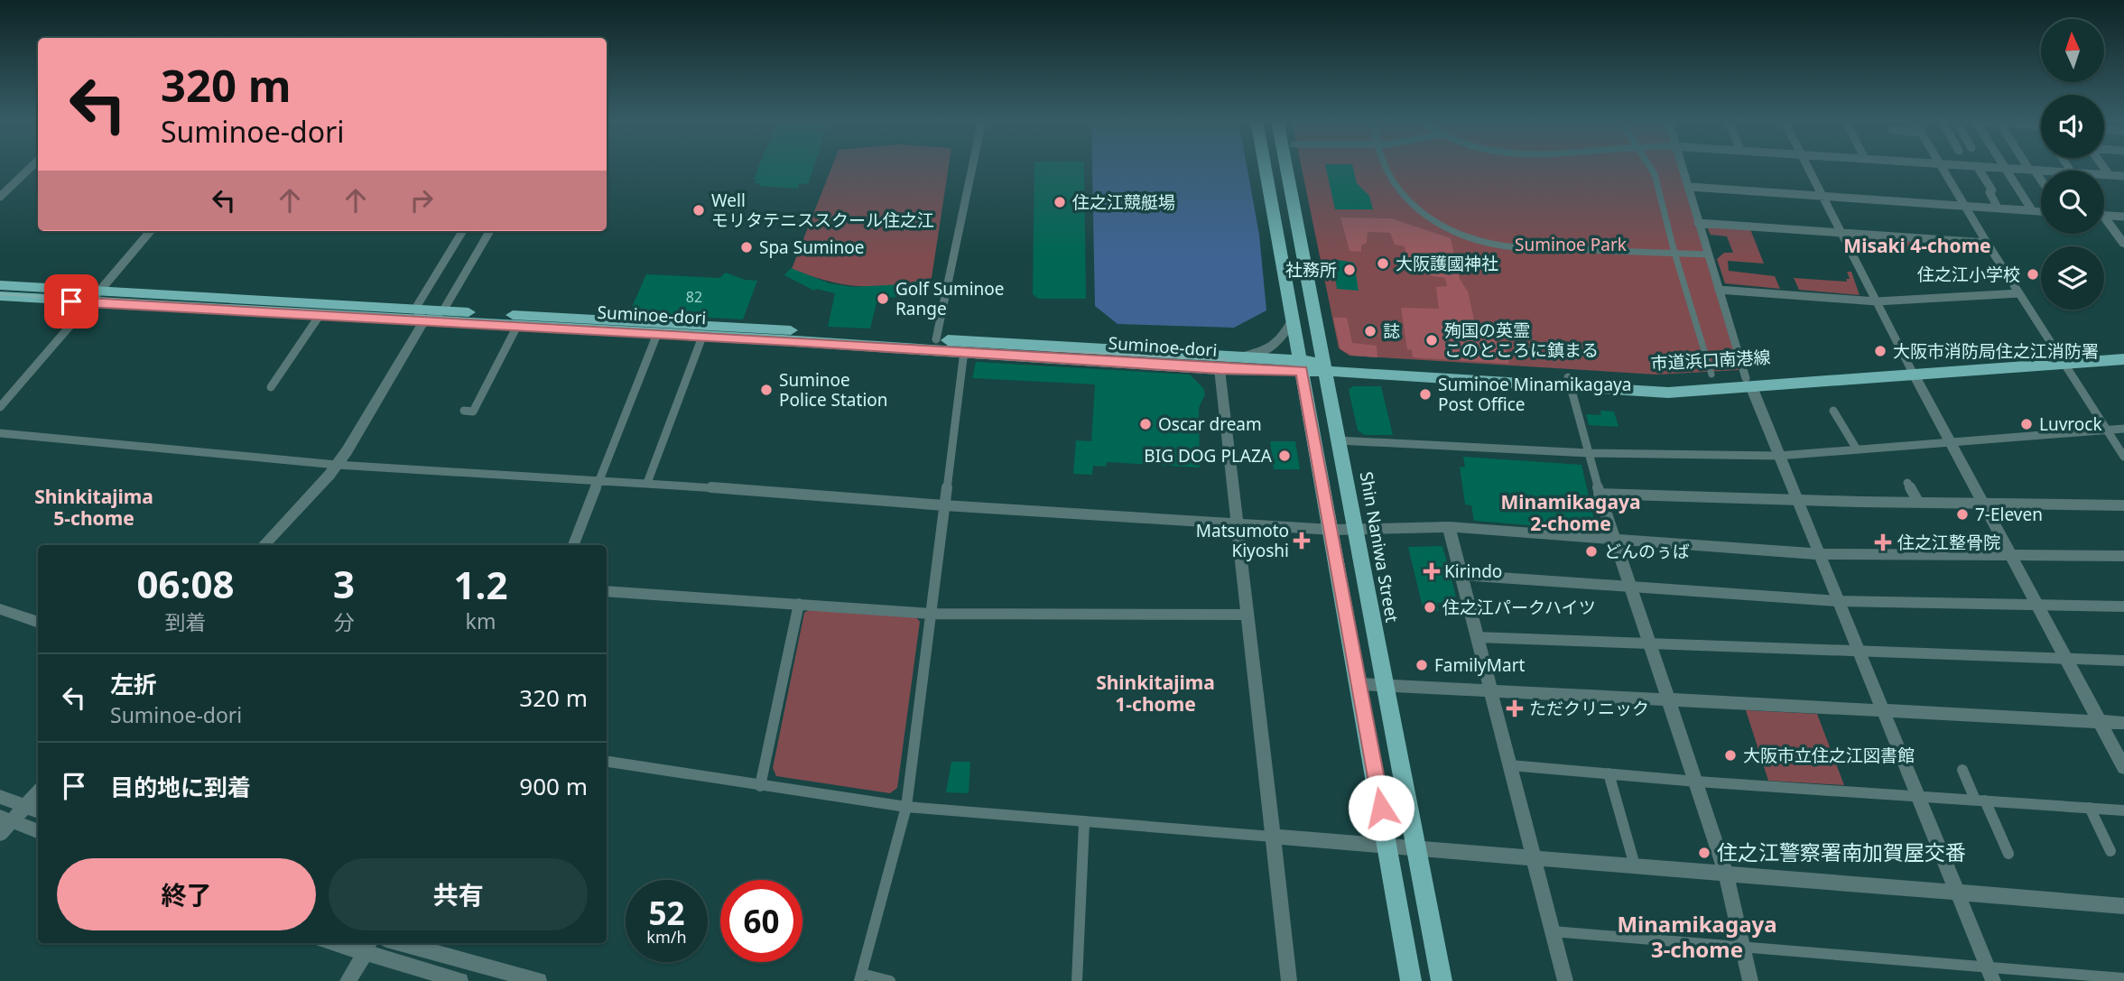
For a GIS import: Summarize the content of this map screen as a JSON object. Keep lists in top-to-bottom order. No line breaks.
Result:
{"streets":{"main road":["Suminoe-dori","市道浜口南港線","Shin Naniwa Street"]},"crossings":[["Suminoe-dori","市道浜口南港線"],["市道浜口南港線","Shin Naniwa Street"]],"districts":["Misaki 4-chome","Shinkitajima 5-chome","Minamikagaya 2-chome","Shinkitajima 1-chome","Minamikagaya 3-chome"],"parks":["Suminoe Park"],"places":{"other":["住之江競艇場","Well モリタテニススクール住之江","Spa Suminoe","大阪護國神社","社務所","住之江小学校","Golf Suminoe Range","誌","殉国の英霊 このところに鎮まる","大阪市消防局住之江消防署","Suminoe Police Station","Suminoe Minamikagaya Post Office","Oscar dream","Luvrock","BIG DOG PLAZA","7-Eleven","どんのぅば","住之江パークハイツ","FamilyMart","大阪市立住之江図書館","住之江警察署南加賀屋交番"],"health":["Matsumoto Kiyoshi","住之江整骨院","Kirindo","ただクリニック"]},"house_numbers":["82"],"north":"top","page":{"turn":["320 m","Suminoe-dori"],"eta":["06:08","到着","3","分","1.2","km"],"list":[{"name":"左折","note":"Suminoe-dori","value":"320 m"},{"name":"目的地に到着","value":"900 m"}],"buttons":["終了","共有"],"speed":"52 km/h","limit":"60"}}
